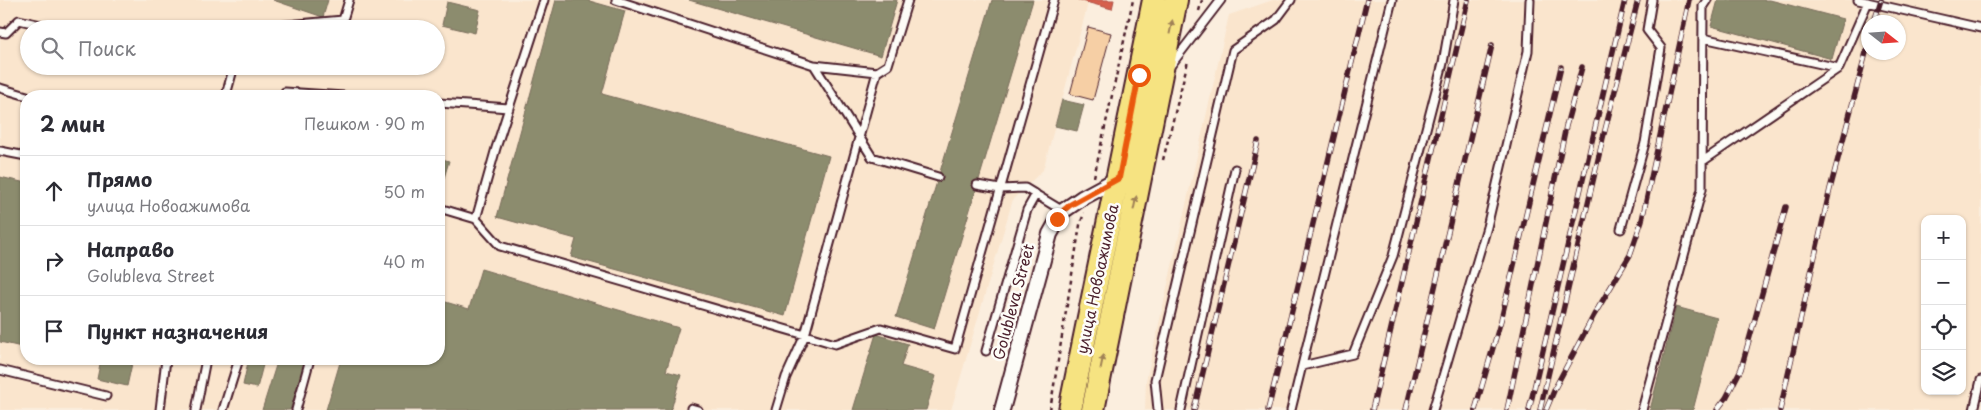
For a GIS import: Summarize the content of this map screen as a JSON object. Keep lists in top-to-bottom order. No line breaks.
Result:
{"streets":{"main road":["улица Новоажимова"],"street":["Golubleva Street"]},"crossings":[["улица Новоажимова","Golubleva Street"]],"north":"right","page":{"search":"Поиск","heading":["2 мин","Пешком · 90 m"],"list":[["Прямо","улица Новоажимова","50 m"],["Направо","Golubleva Street","40 m"],"Пункт назначения"],"map_buttons":["+","−"]}}
